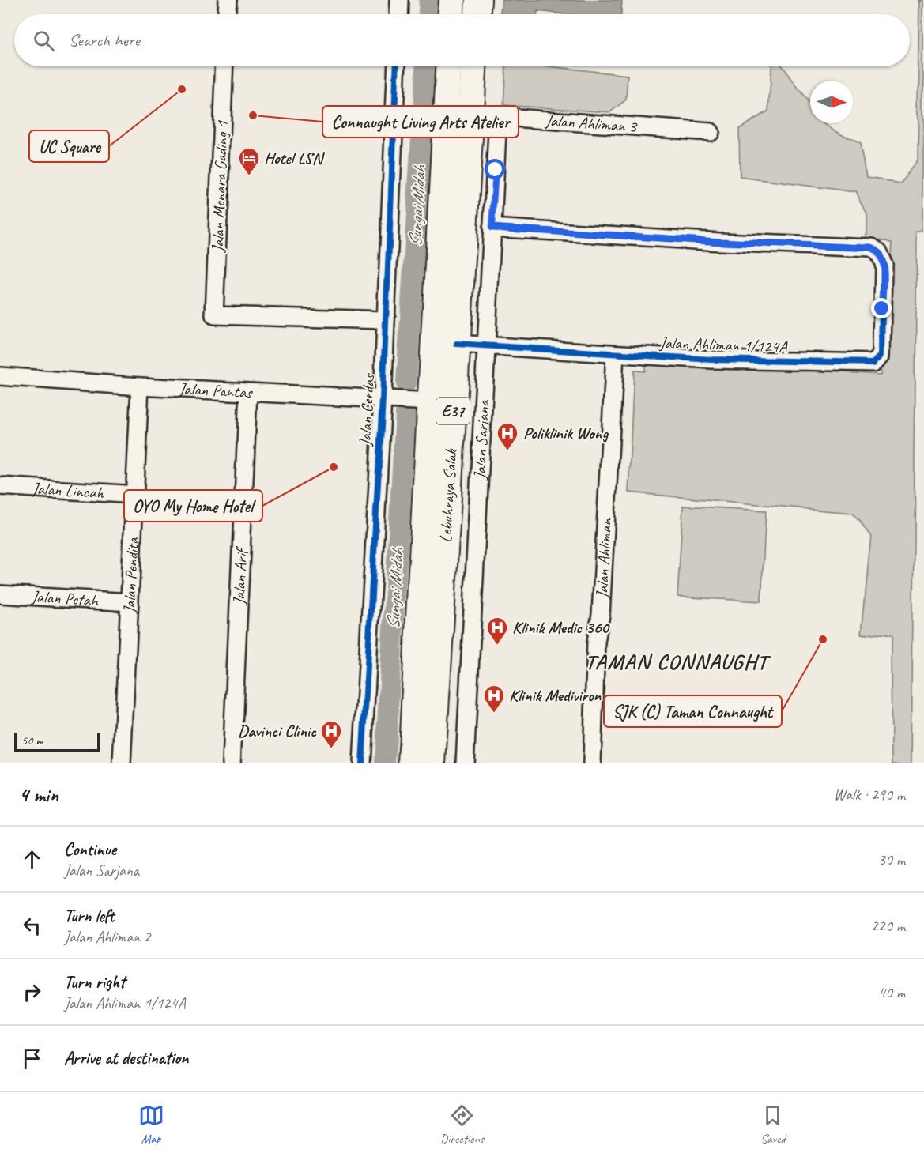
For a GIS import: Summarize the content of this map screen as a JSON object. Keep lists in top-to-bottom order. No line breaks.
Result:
{"streets":{"highway":["E37","Lebuhraya Salak"],"street":["Jalan Ahliman 3","Jalan Menara Gading 1","Jalan Ahliman 1/124A","Jalan Pantas","Jalan Cerdas","Jalan Sarjana","Jalan Lincah","Jalan Ahliman","Jalan Pendita","Jalan Arif","Jalan Petah"]},"crossings":[["Jalan Ahliman 3","Jalan Sarjana"],["Jalan Ahliman 3","Lebuhraya Salak"],["Jalan Menara Gading 1","Jalan Cerdas"],["Jalan Ahliman 1/124A","Jalan Sarjana"],["Jalan Ahliman 1/124A","Lebuhraya Salak"],["Jalan Ahliman 1/124A","Jalan Ahliman"],["Jalan Pantas","Jalan Cerdas"],["Jalan Pantas","Lebuhraya Salak"],["Jalan Pantas","Jalan Pendita"],["Jalan Pantas","Jalan Arif"],["Jalan Lincah","Jalan Pendita"],["Jalan Pendita","Jalan Petah"]],"districts":["TAMAN CONNAUGHT"],"water":["Sungai Midah"],"places":{"other":["UC Square","Connaught Living Arts Atelier","OYO My Home Hotel","SJK (C) Taman Connaught"],"hotel":["Hotel LSN"],"hospital":["Poliklinik Wong","Klinik Medic 360","Klinik Mediviron","Davinci Clinic"]},"scale_bar":"50 m","north":"right","page":{"search":"Search here","scale":"50 m","heading":["4 min","Walk · 290 m"],"list":[["Continue","Jalan Sarjana","30 m"],["Turn left","Jalan Ahliman 2","220 m"],["Turn right","Jalan Ahliman 1/124A","40 m"],"Arrive at destination"],"nav":["Map","Directions","Saved"]}}
